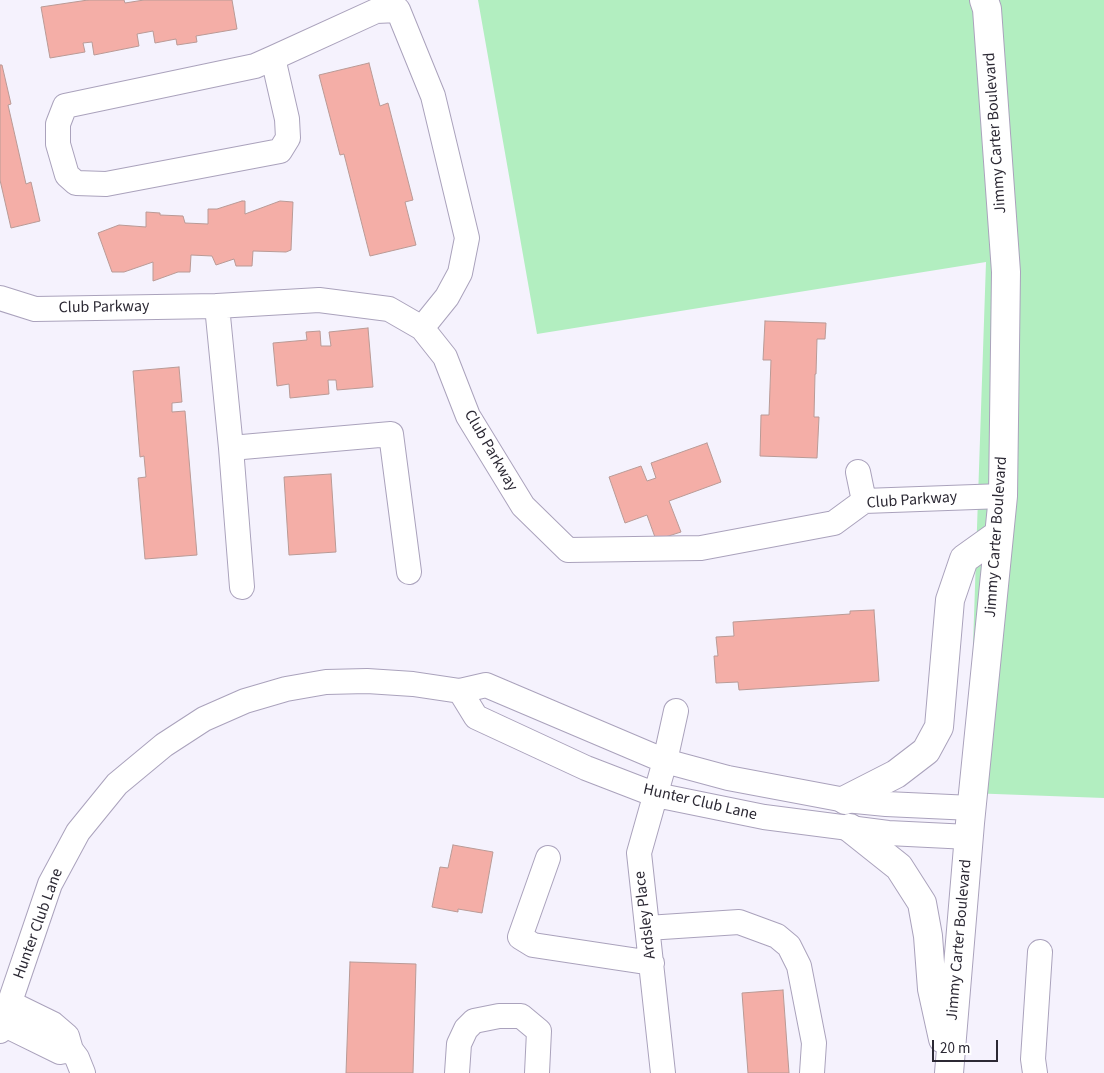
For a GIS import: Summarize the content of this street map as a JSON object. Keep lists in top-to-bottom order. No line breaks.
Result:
{"streets":{"main road":["Jimmy Carter Boulevard"],"street":["Club Parkway","Hunter Club Lane","Ardsley Place"]},"crossings":[["Jimmy Carter Boulevard","Club Parkway"],["Jimmy Carter Boulevard","Hunter Club Lane"],["Hunter Club Lane","Ardsley Place"]],"scale_bar":"20 m"}
